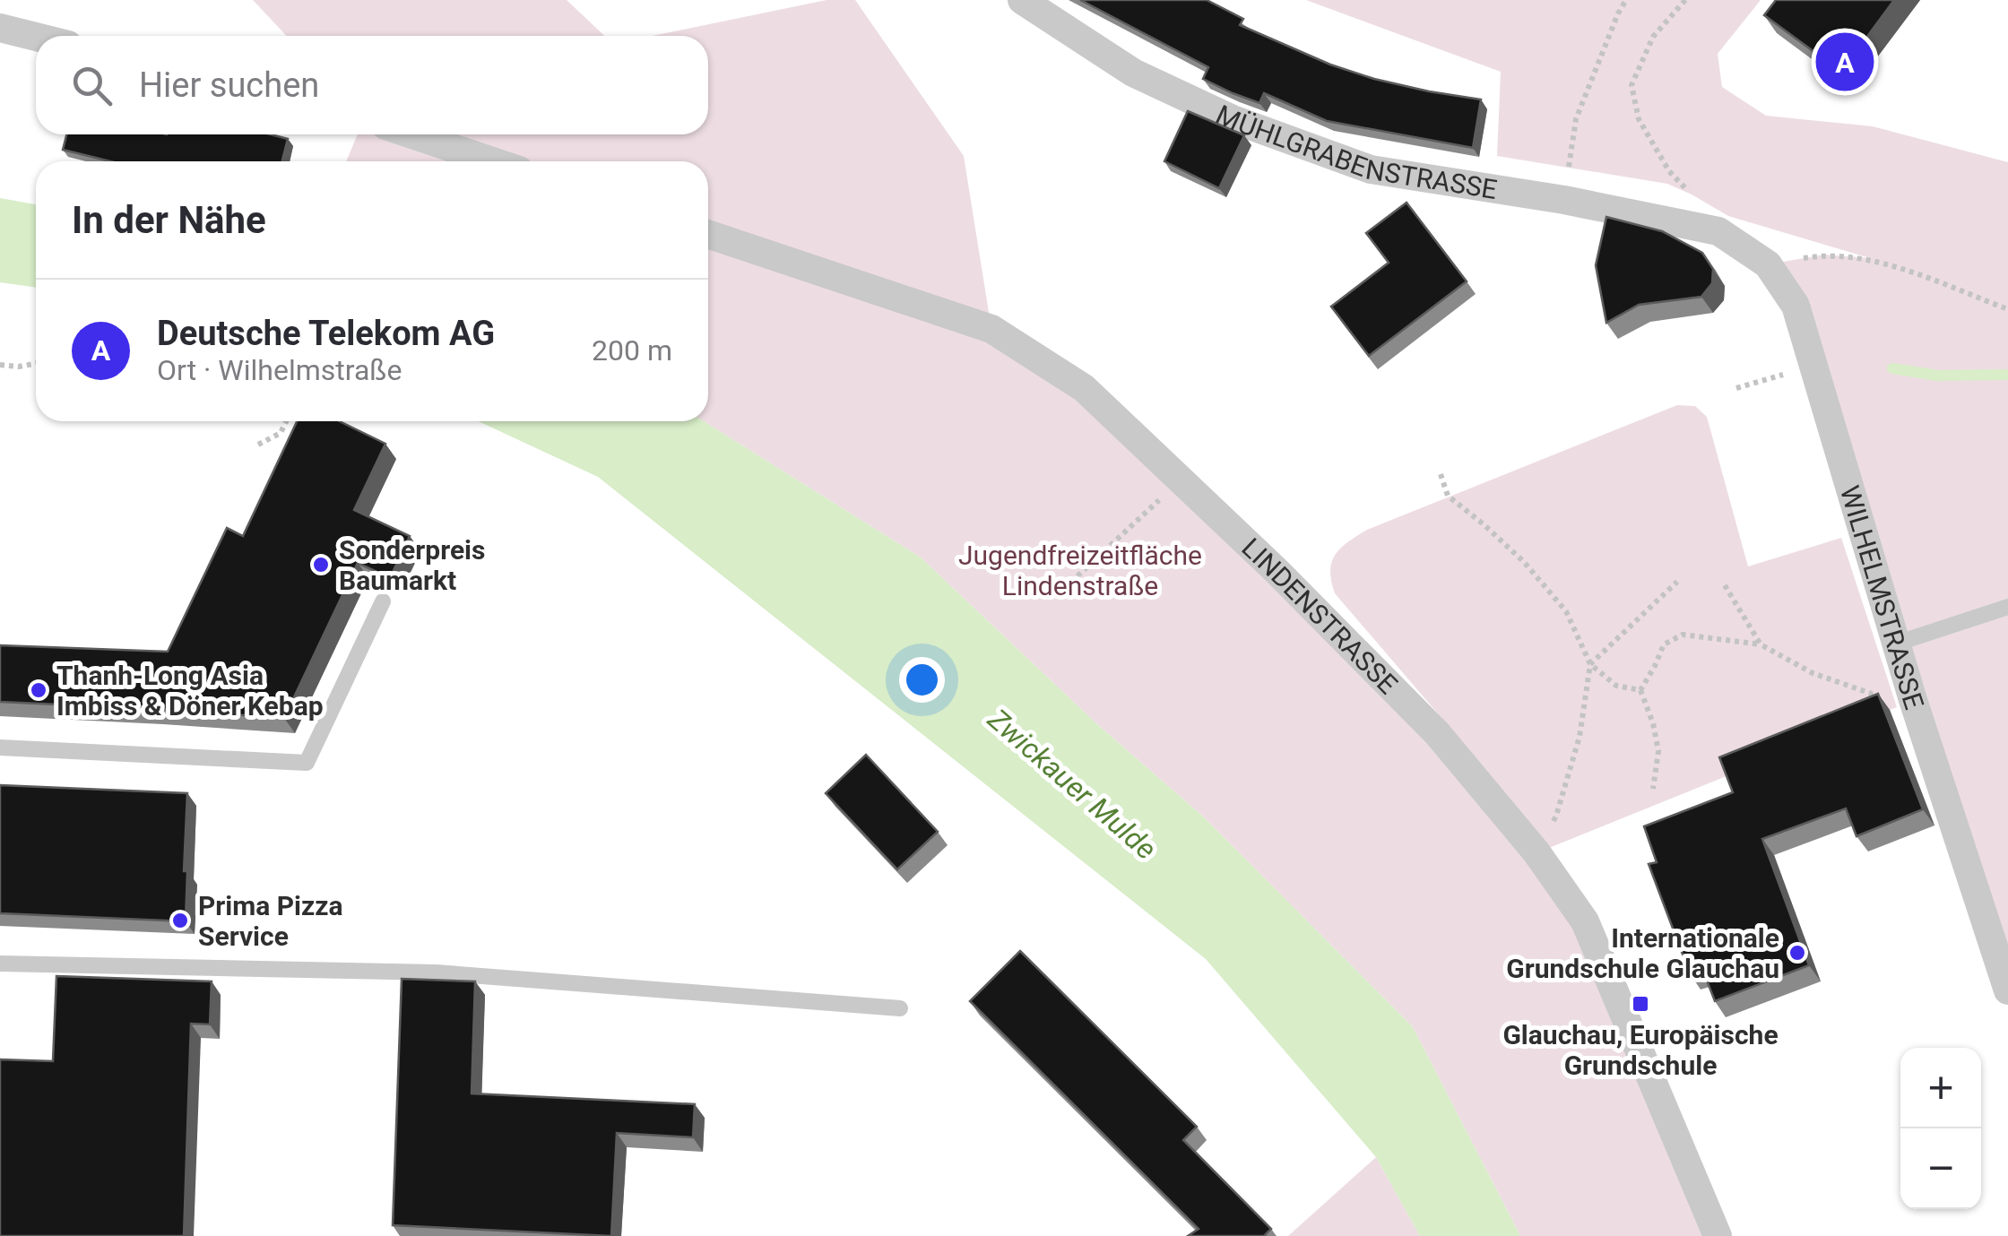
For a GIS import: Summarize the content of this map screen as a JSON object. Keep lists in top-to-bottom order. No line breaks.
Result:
{"streets":{"street":["MÜHLGRABENSTRASSE","WILHELMSTRASSE","LINDENSTRASSE"]},"crossings":[["MÜHLGRABENSTRASSE","WILHELMSTRASSE"]],"water":["Zwickauer Mulde"],"parks":["Jugendfreizeitfläche Lindenstraße"],"places":{"other":["Sonderpreis Baumarkt","Thanh-Long Asia Imbiss & Döner Kebap","Prima Pizza Service","Internationale Grundschule Glauchau"],"transit":["Glauchau, Europäische Grundschule"]},"page":{"pins":"A","search":"Hier suchen","heading":"In der Nähe","list":[{"mark":"A","name":"Deutsche Telekom AG","note":"Ort · Wilhelmstraße","value":"200 m"}],"map_buttons":["+","−"]}}
